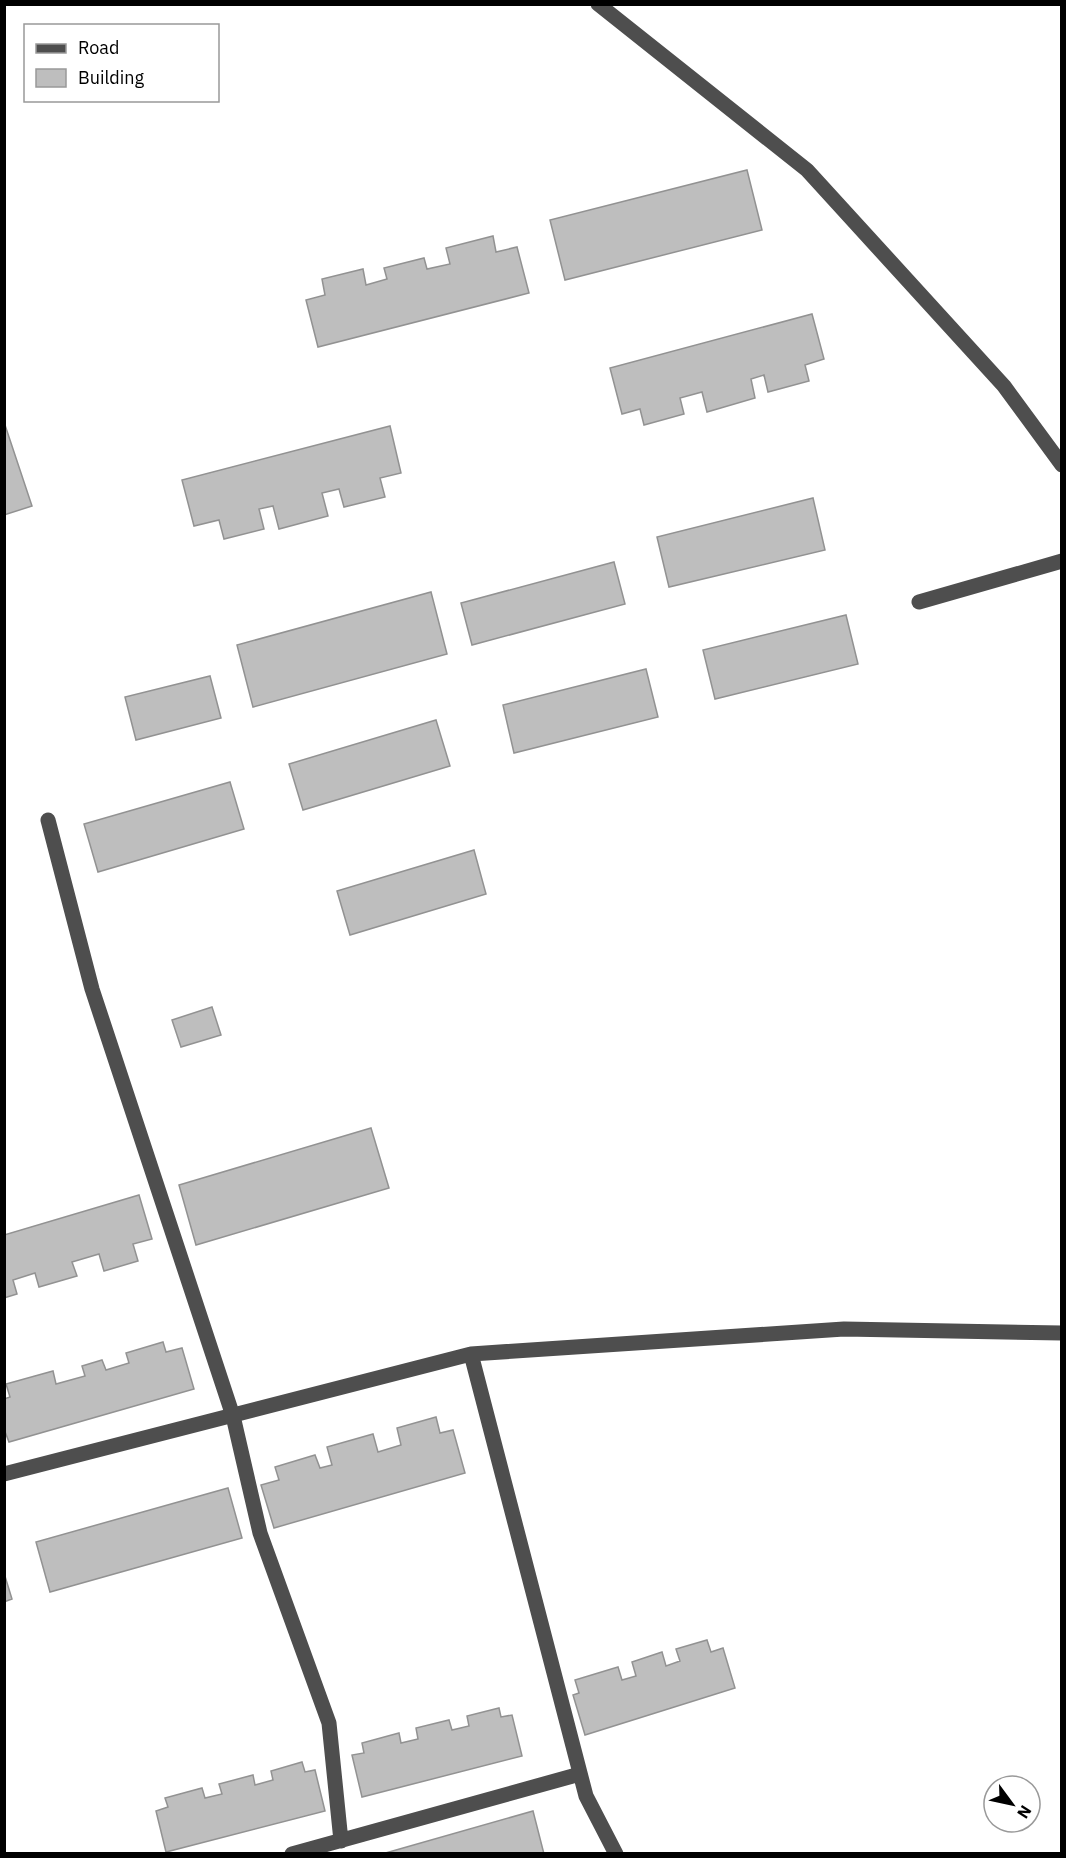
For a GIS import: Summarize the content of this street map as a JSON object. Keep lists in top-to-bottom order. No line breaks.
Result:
{"legend":["Road","Building"],"north":"bottom right"}
